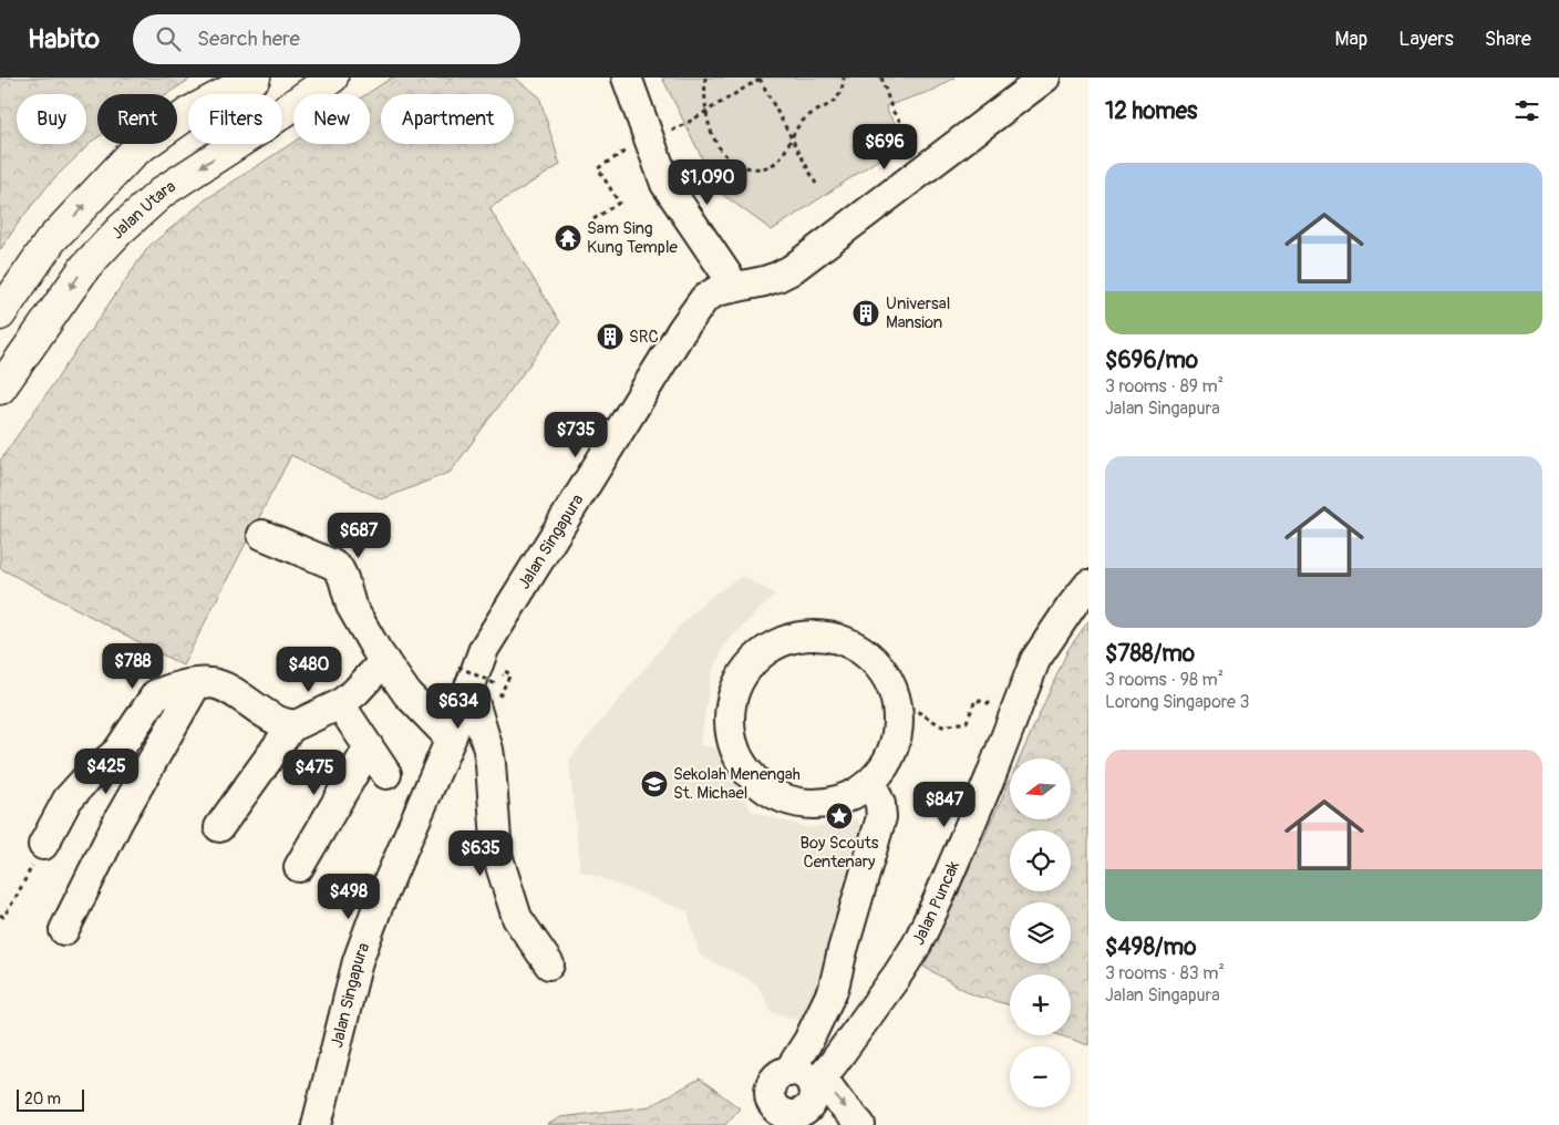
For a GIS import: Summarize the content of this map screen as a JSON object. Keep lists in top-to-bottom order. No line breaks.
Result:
{"streets":{"highway":["Jalan Utara"],"street":["Jalan Singapura","Jalan Puncak"]},"places":{"temple":["Sam Sing Kung Temple"],"building":["Universal Mansion","SRC"],"school or university":["Sekolah Menengah St. Michael"],"place":["Boy Scouts Centenary"]},"scale_bar":"20 m","north":"left","page":{"header":"Habito","search":"Search here","nav":["Map","Layers","Share"],"heading":"12 homes","chip":["Buy","Rent","Filters","New","Apartment"],"price":["$696","$1,090","$735","$687","$788","$480","$634","$425","$475","$847","$635","$498"],"list":[{"name":"$696/mo","note":"3 rooms · 89 m² · Jalan Singapura"},{"name":"$788/mo","note":"3 rooms · 98 m² · Lorong Singapore 3"},{"name":"$498/mo","note":"3 rooms · 83 m² · Jalan Singapura"}],"map_buttons":["+","−"],"scale":"20 m"}}
